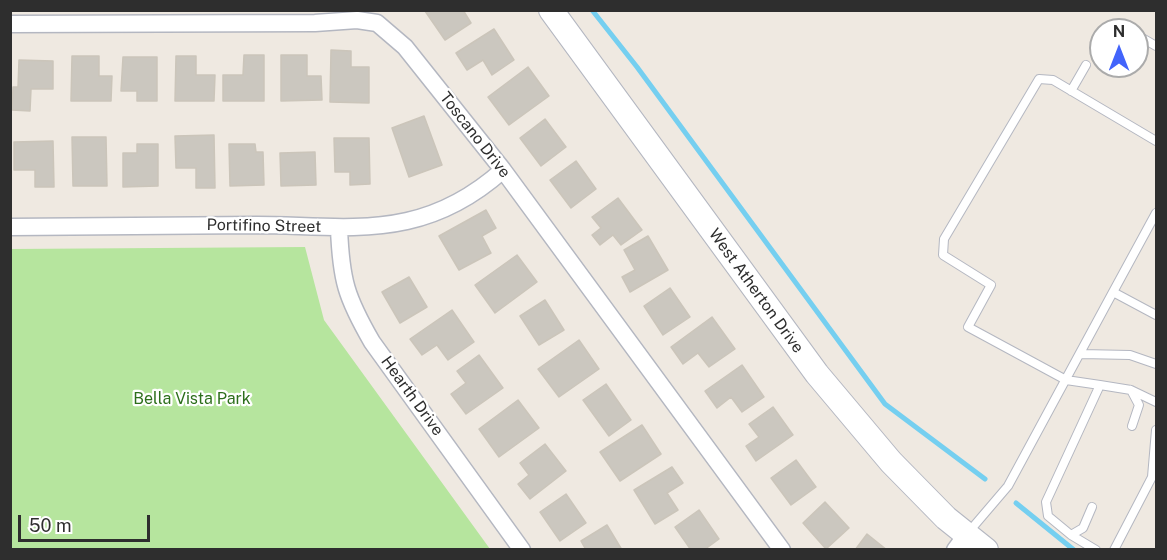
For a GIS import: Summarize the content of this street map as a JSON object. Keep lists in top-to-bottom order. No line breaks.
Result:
{"streets":{"street":["Toscano Drive","Portifino Street","West Atherton Drive","Hearth Drive"]},"crossings":[["Toscano Drive","Portifino Street"],["Portifino Street","Hearth Drive"]],"parks":["Bella Vista Park"],"scale_bar":"50 m","north":"top"}
